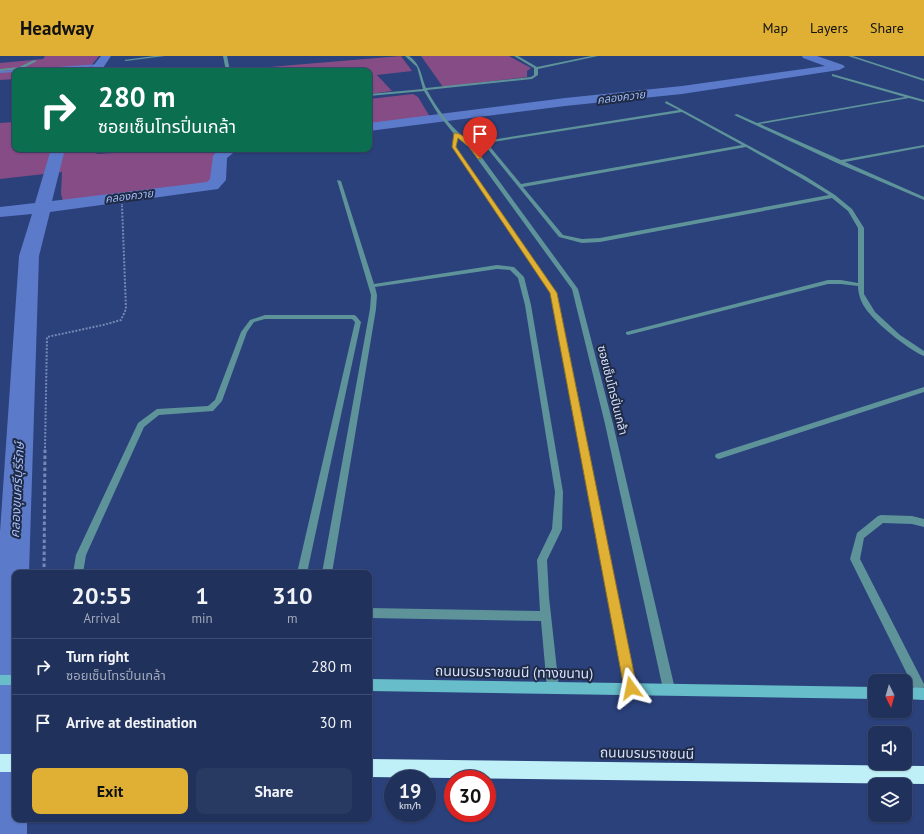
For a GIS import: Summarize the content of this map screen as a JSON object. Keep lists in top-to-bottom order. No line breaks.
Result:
{"streets":{"highway":["ถนนบรมราชชนนี"],"main road":["ถนนบรมราชชนนี (ทางขนาน)"],"street":["ซอยเซ็นโทรปิ่นเกล้า"]},"crossings":[["ซอยเซ็นโทรปิ่นเกล้า","ถนนบรมราชชนนี (ทางขนาน)"]],"water":["คลองควาย","คลองขุนศรีบุรีรักษ์"],"north":"bottom","page":{"header":"Headway","nav":["Map","Layers","Share"],"turn":["280 m","ซอยเซ็นโทรปิ่นเกล้า"],"eta":["20:55","Arrival","1","min","310","m"],"list":[{"name":"Turn right","note":"ซอยเซ็นโทรปิ่นเกล้า","value":"280 m"},{"name":"Arrive at destination","value":"30 m"}],"buttons":["Exit","Share"],"speed":"19 km/h","limit":"30"}}
